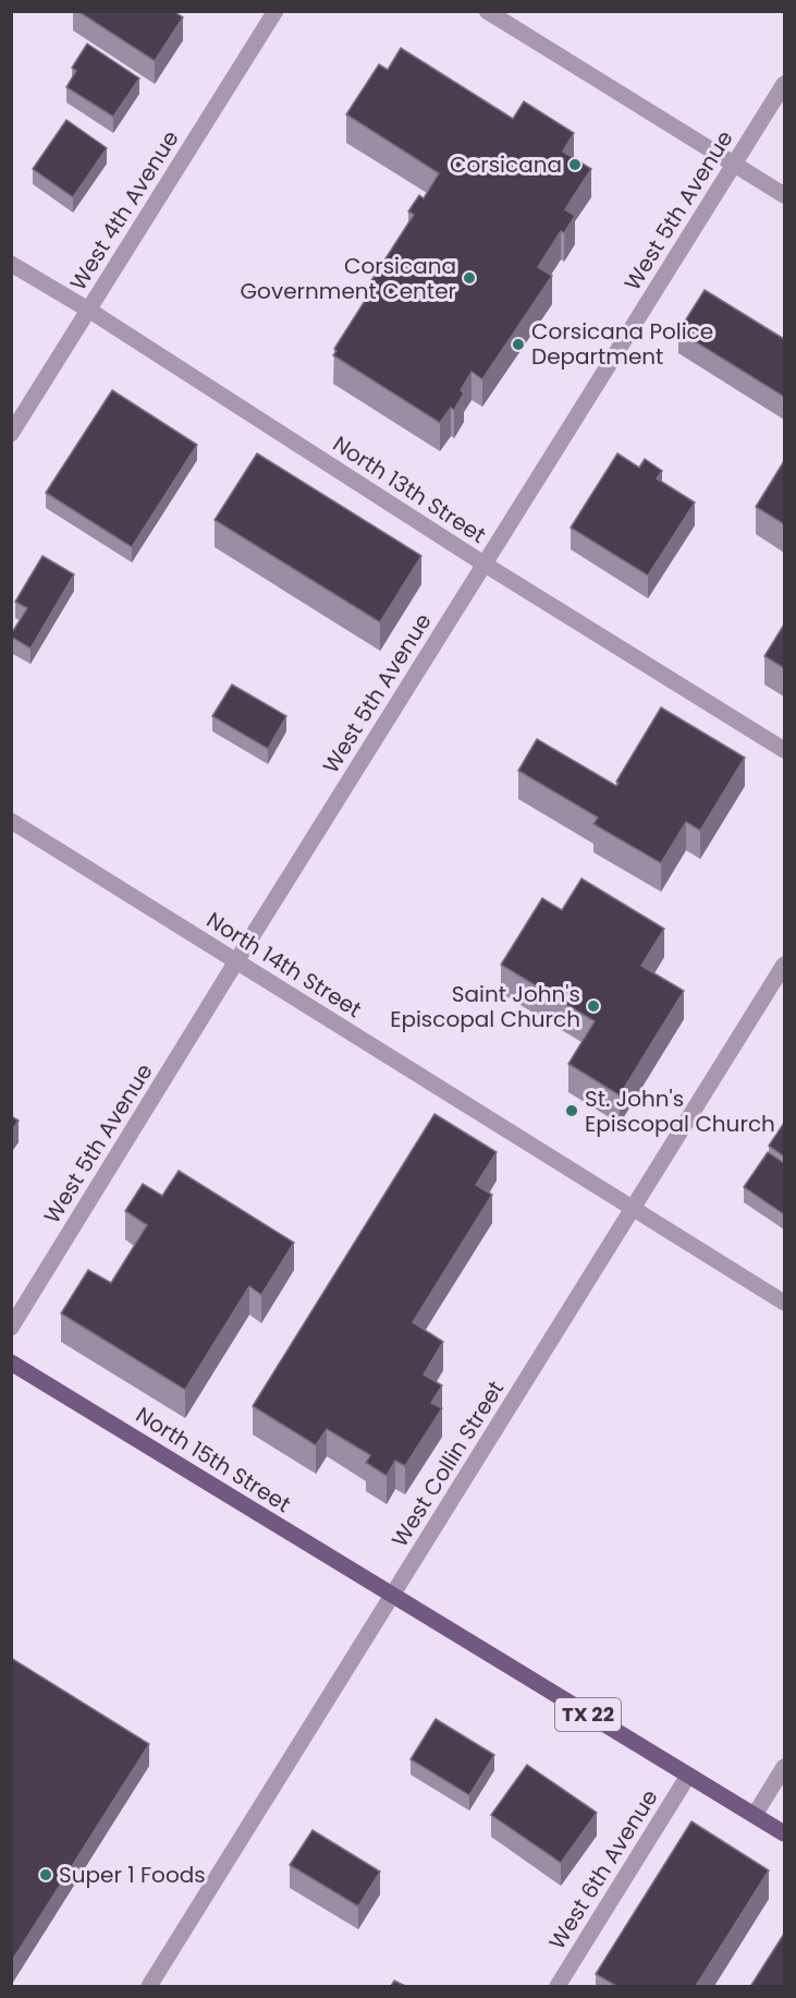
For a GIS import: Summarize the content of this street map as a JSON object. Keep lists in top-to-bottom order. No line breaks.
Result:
{"streets":{"main road":["North 15th Street","TX 22"],"street":["West 4th Avenue","West 5th Avenue","North 13th Street","North 14th Street","West Collin Street","West 6th Avenue"]},"crossings":[["West 4th Avenue","North 13th Street"],["West 5th Avenue","North 13th Street"],["West 5th Avenue","North 14th Street"],["North 14th Street","West Collin Street"],["North 15th Street","West Collin Street"],["North 15th Street","TX 22"],["West Collin Street","TX 22"],["TX 22","West 6th Avenue"]],"places":["Corsicana","Corsicana Government Center","Corsicana Police Department","Saint John's Episcopal Church","St. John's Episcopal Church","Super 1 Foods"]}
